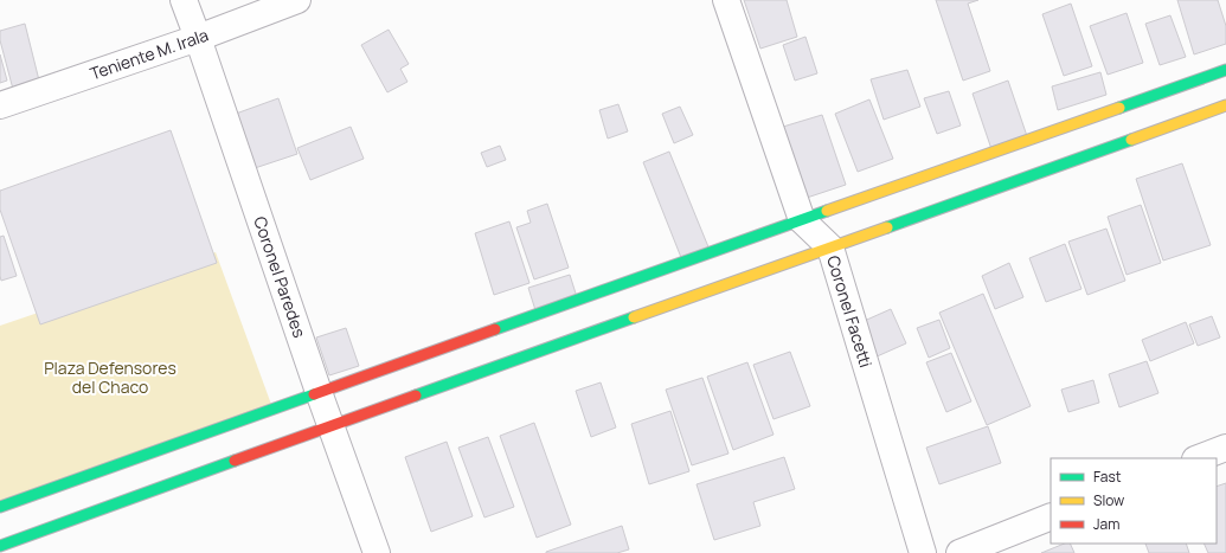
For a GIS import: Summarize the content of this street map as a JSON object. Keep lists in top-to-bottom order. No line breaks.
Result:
{"streets":{"street":["Teniente M. Irala","Coronel Paredes","Coronel Facetti"]},"crossings":[["Teniente M. Irala","Coronel Paredes"]],"parks":["Plaza Defensores del Chaco"],"legend":["Fast","Slow","Jam"]}
